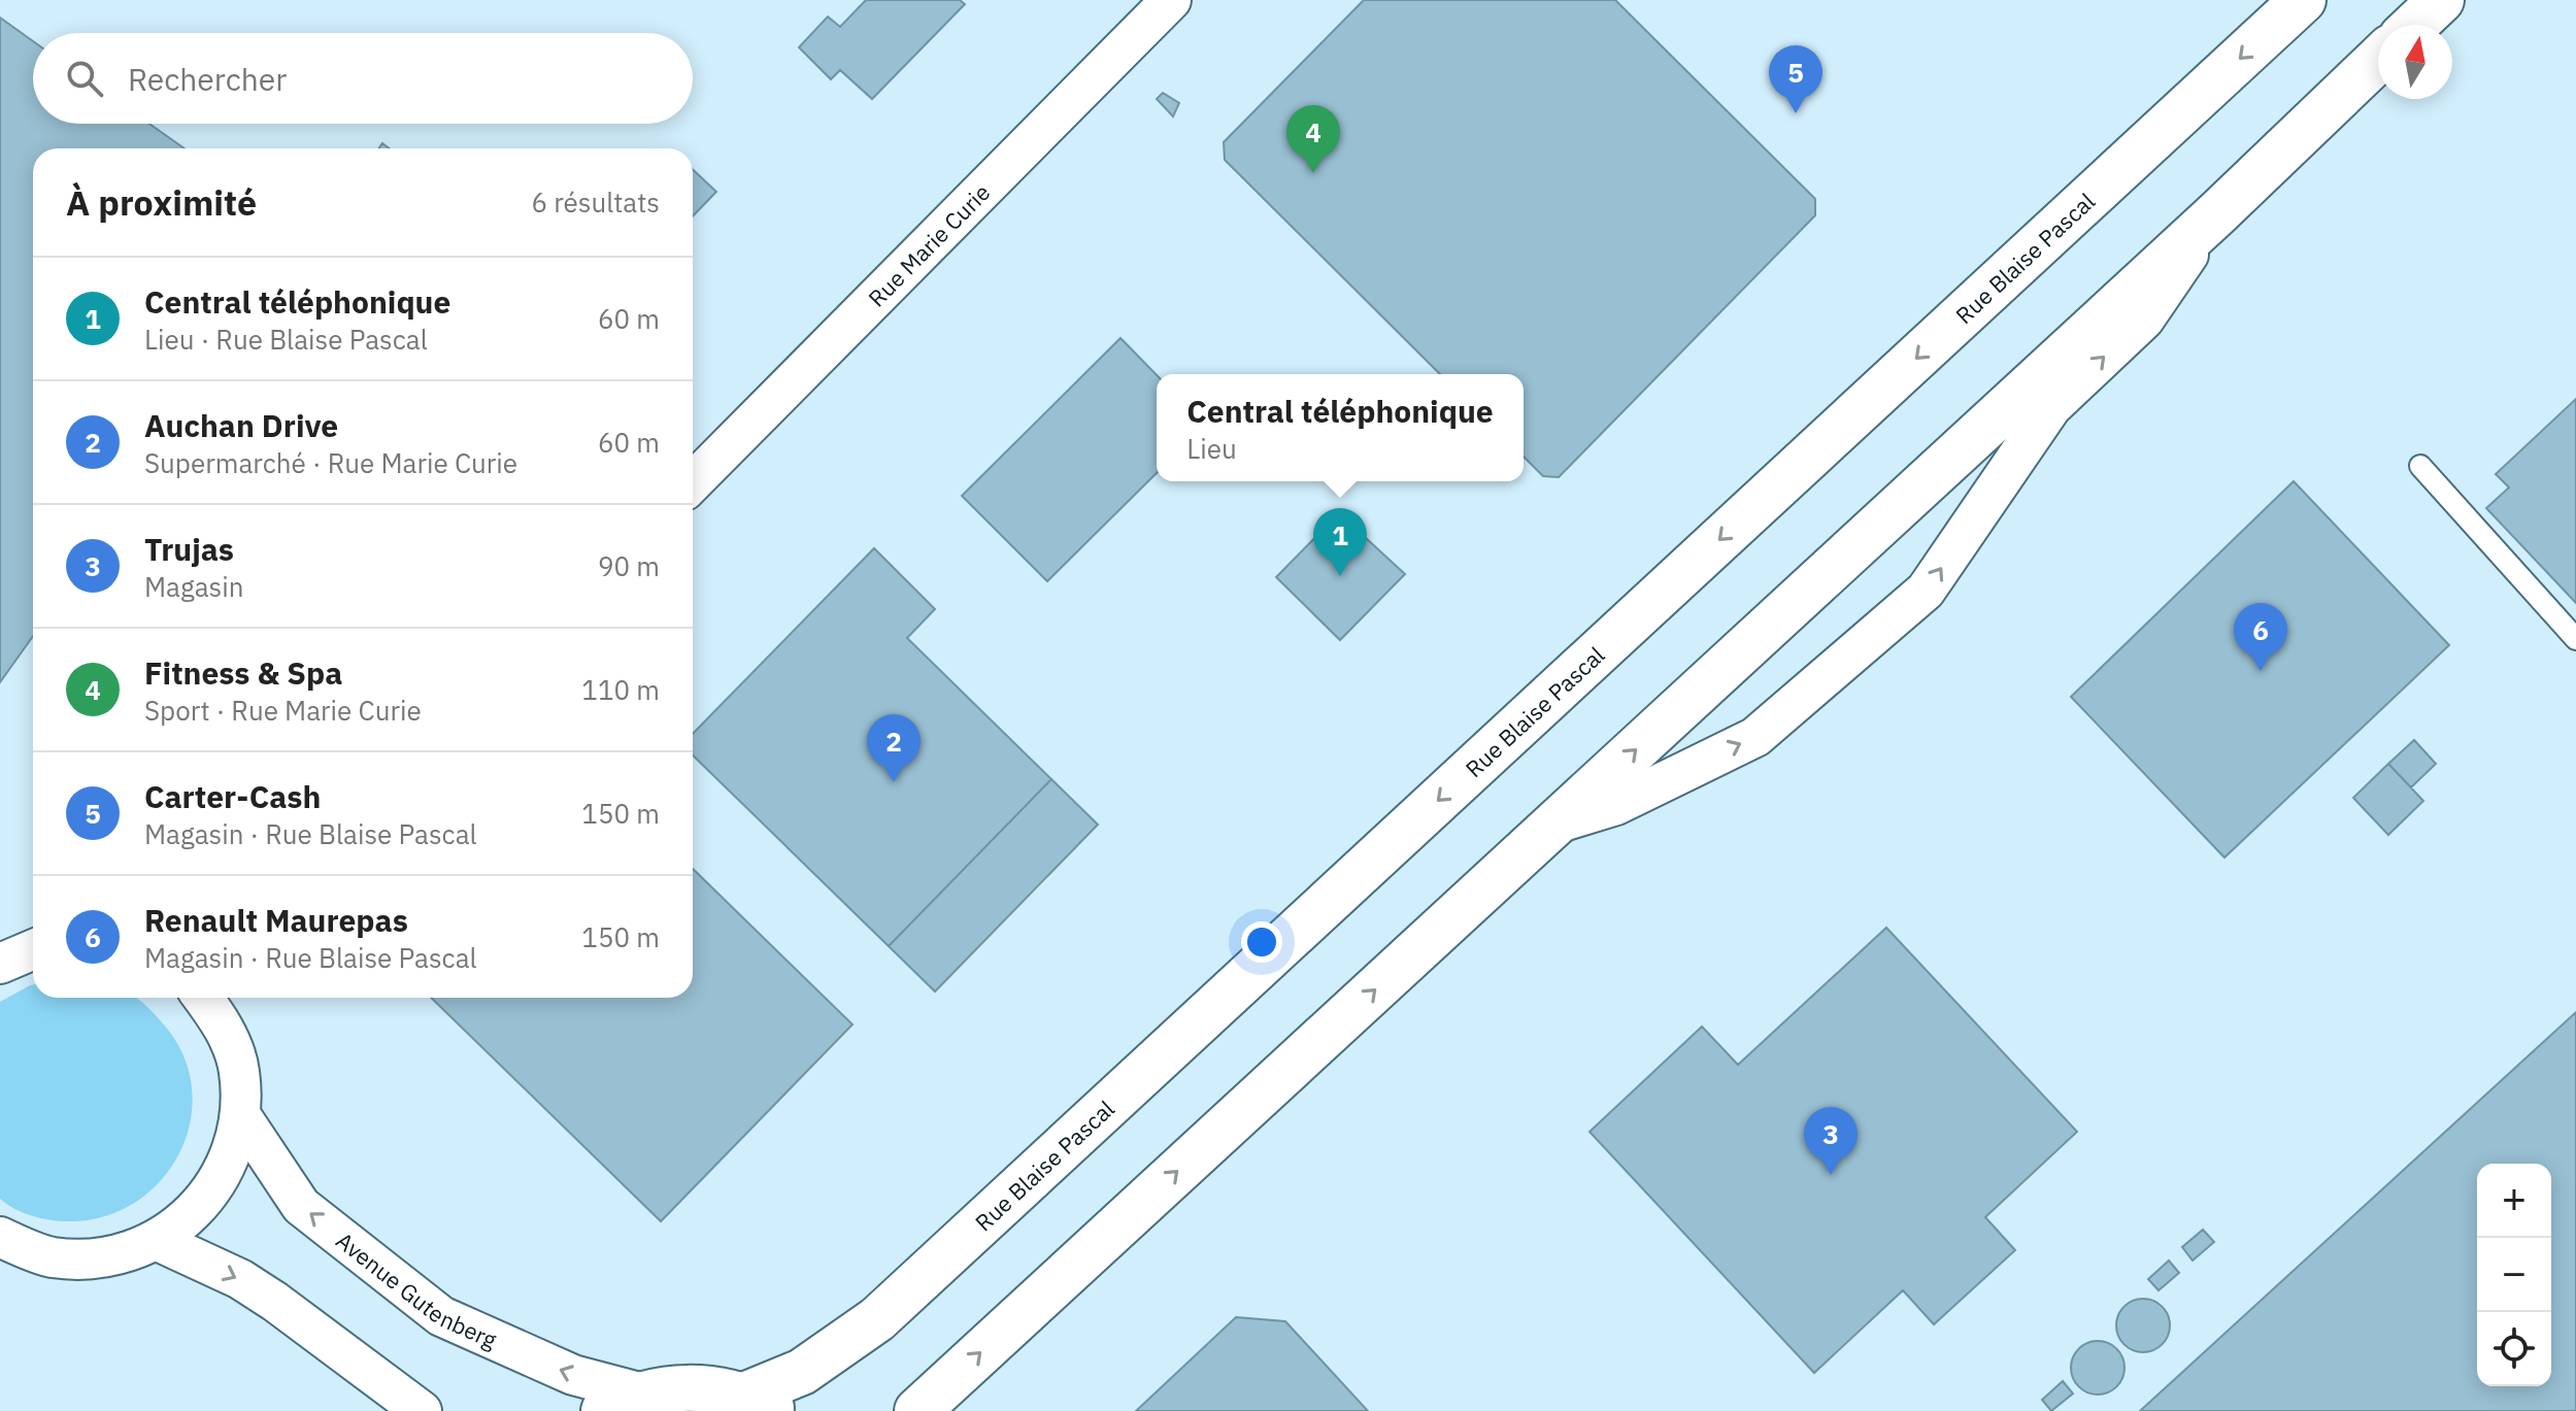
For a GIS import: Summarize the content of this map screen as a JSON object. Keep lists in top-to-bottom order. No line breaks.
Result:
{"streets":{"street":["Rue Marie Curie","Rue Blaise Pascal","Avenue Gutenberg"]},"north":"top","page":{"search":"Rechercher","pins":["5","4","1","6","2","3"],"heading":["À proximité","6 résultats"],"list":[{"mark":"1","name":"Central téléphonique","note":"Lieu · Rue Blaise Pascal","value":"60 m"},{"mark":"2","name":"Auchan Drive","note":"Supermarché · Rue Marie Curie","value":"60 m"},{"mark":"3","name":"Trujas","note":"Magasin","value":"90 m"},{"mark":"4","name":"Fitness & Spa","note":"Sport · Rue Marie Curie","value":"110 m"},{"mark":"5","name":"Carter-Cash","note":"Magasin · Rue Blaise Pascal","value":"150 m"},{"mark":"6","name":"Renault Maurepas","note":"Magasin · Rue Blaise Pascal","value":"150 m"}],"popup":["Central téléphonique","Lieu"],"map_buttons":["+","−"]}}
